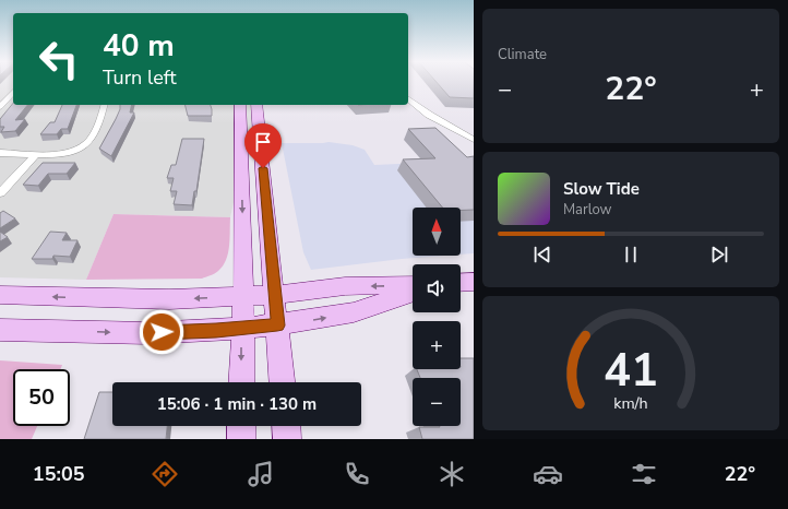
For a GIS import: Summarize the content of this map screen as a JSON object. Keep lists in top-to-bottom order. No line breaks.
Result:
{"north":"top","page":{"tile":"Climate","turn":["40 m","Turn left"],"heat":["−","22°","+"],"song":["Slow Tide","Marlow"],"map_buttons":["+","−"],"limit":"50","trip":"15:06 · 1 min · 130 m","tabs":["15:05","22°"],"gauge":["41","km/h"]}}
